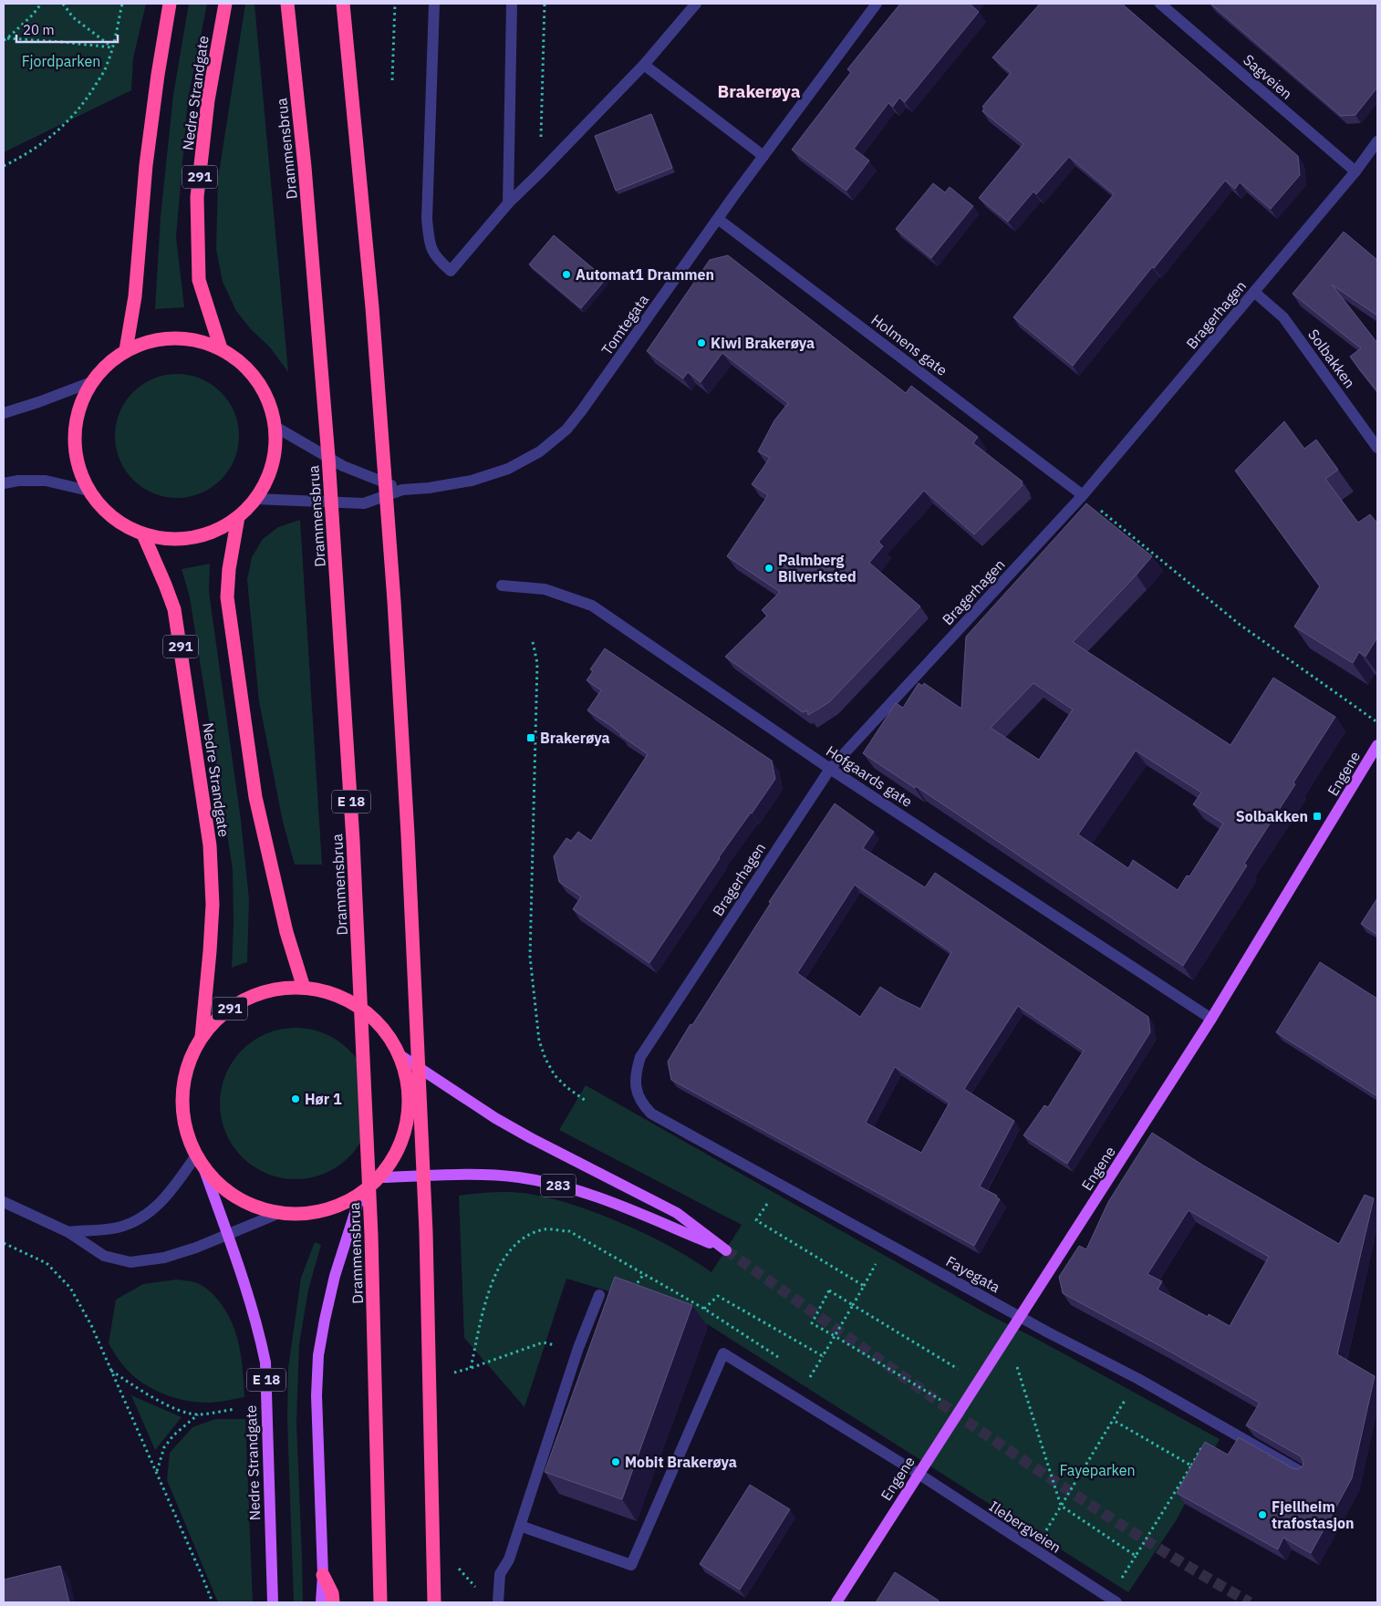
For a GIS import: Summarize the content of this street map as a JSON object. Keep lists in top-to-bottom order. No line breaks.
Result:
{"streets":{"highway":["Nedre Strandgate","Drammensbrua","291","E 18"],"main road":["Engene","283"],"street":["Sagveien","Bragerhagen","Tomtegata","Holmens gate","Solbakken","Hofgaards gate","Fayegata","Ilebergveien"]},"crossings":[["Sagveien","Bragerhagen"],["Nedre Strandgate","291"],["291","283"],["Bragerhagen","Holmens gate"],["Bragerhagen","Solbakken"],["Bragerhagen","Hofgaards gate"],["Bragerhagen","Fayegata"],["Tomtegata","Holmens gate"],["Engene","Hofgaards gate"],["Engene","Fayegata"],["Engene","Ilebergveien"]],"districts":["Brakerøya"],"parks":["Fjordparken","Fayeparken"],"places":{"other":["Automat1 Drammen","Kiwi Brakerøya","Palmberg Bilverksted","Hør 1","Mobit Brakerøya","Fjellheim trafostasjon"],"transit":["Brakerøya","Solbakken"]},"scale_bar":"20 m"}
